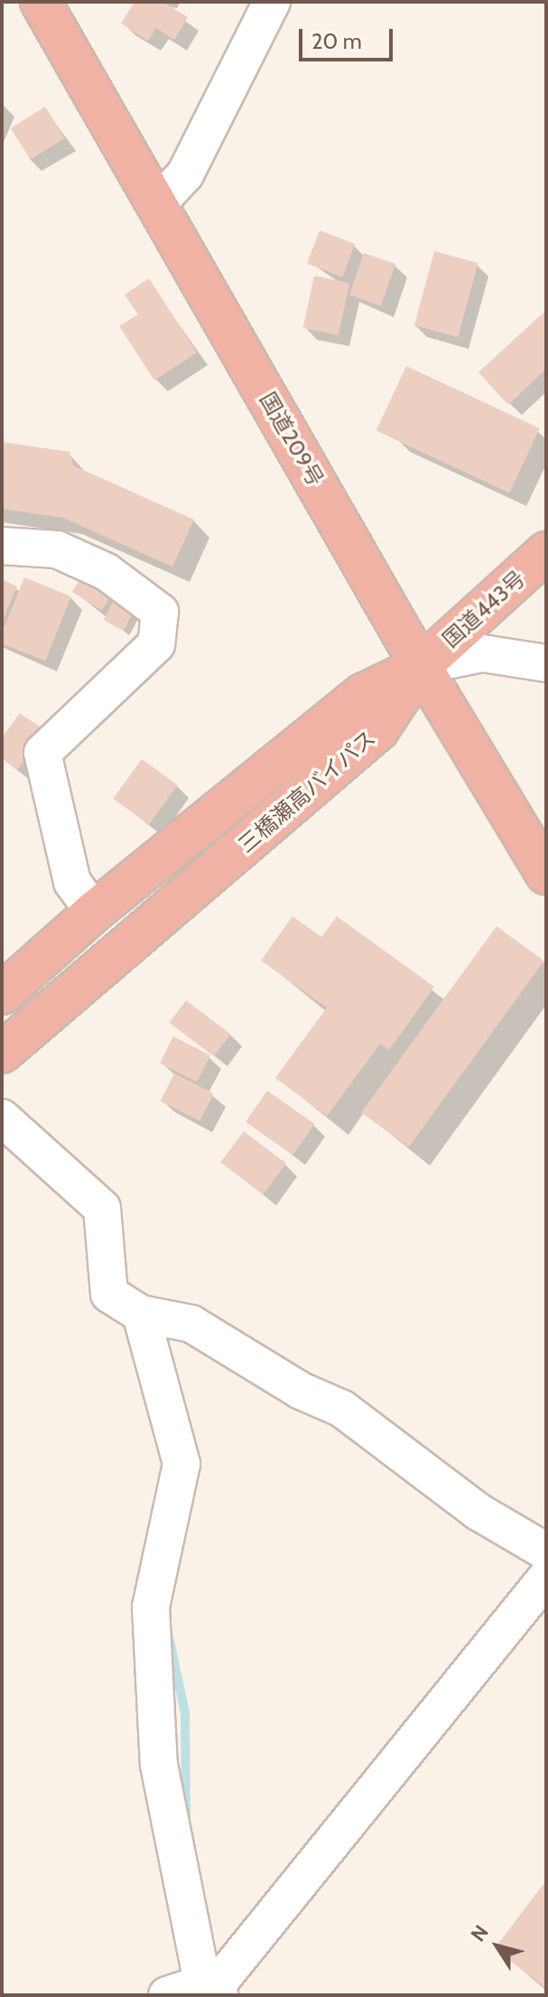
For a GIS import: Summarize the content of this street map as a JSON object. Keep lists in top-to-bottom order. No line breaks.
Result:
{"streets":{"highway":["国道209号","国道443号","三橋瀬高バイパス"]},"crossings":[["国道209号","国道443号"],["国道209号","三橋瀬高バイパス"],["国道443号","三橋瀬高バイパス"]],"scale_bar":"20 m","north":"top left"}
